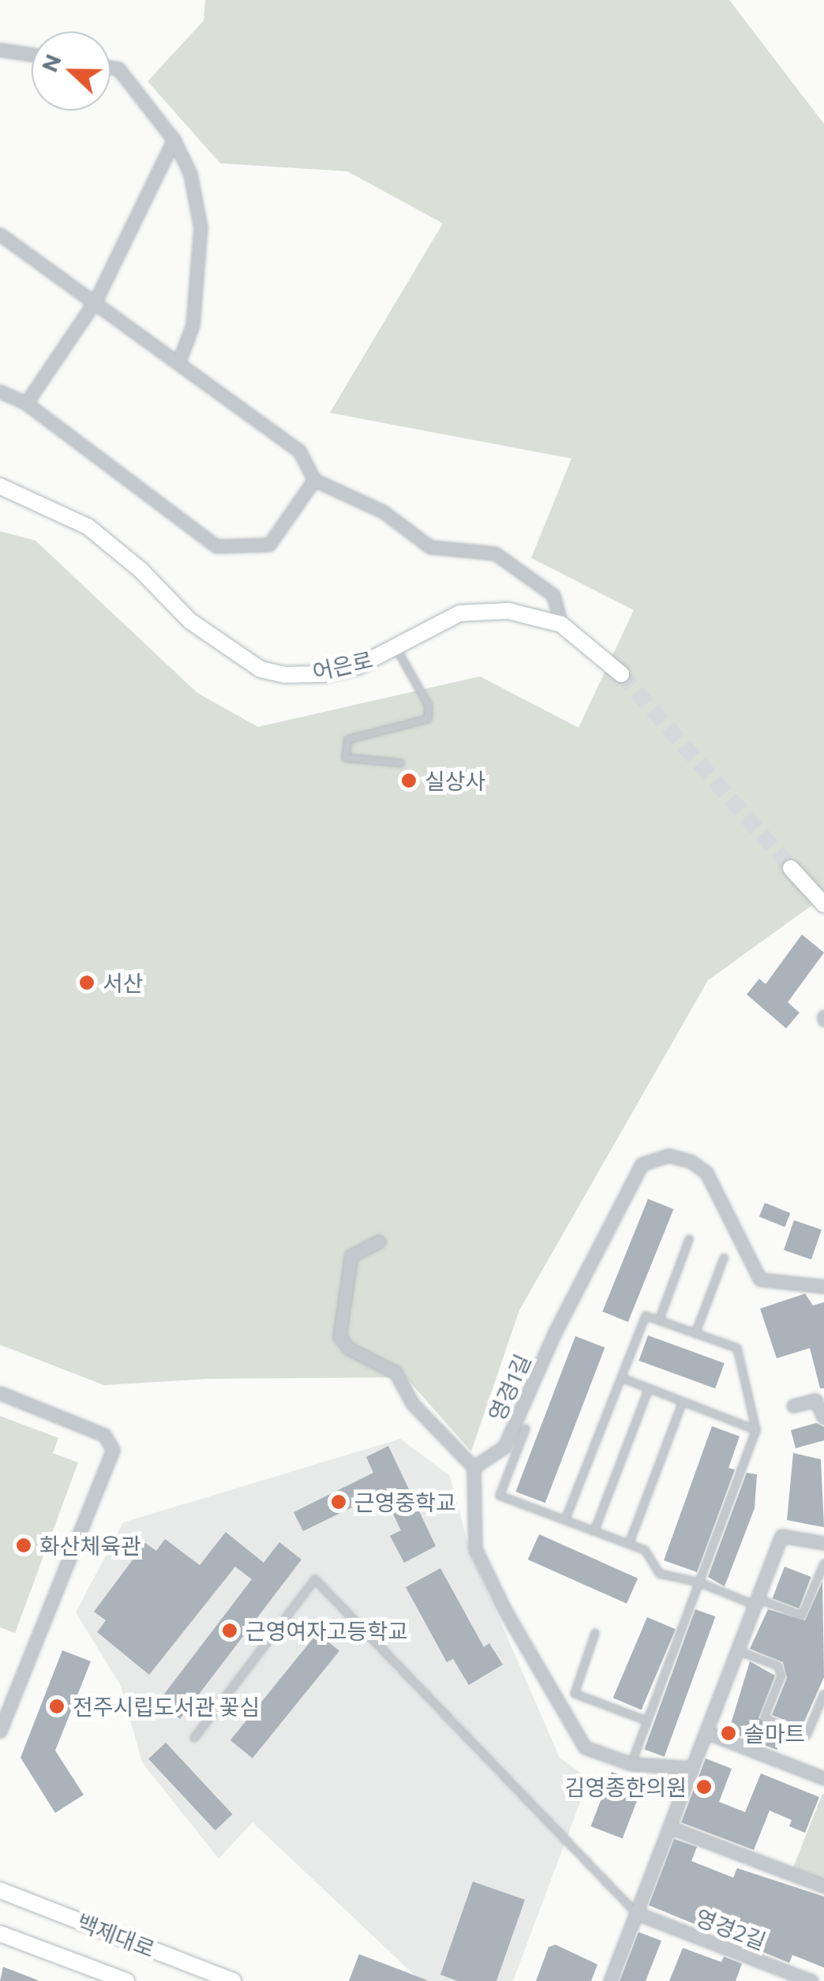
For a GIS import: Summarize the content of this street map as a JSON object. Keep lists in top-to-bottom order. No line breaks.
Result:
{"streets":{"street":["어은로","영경1길","영경2길","백제대로"]},"places":["실상사","서산","근영중학교","화산체육관","근영여자고등학교","전주시립도서관 꽃심","솔마트","김영종한의원"],"north":"left"}
